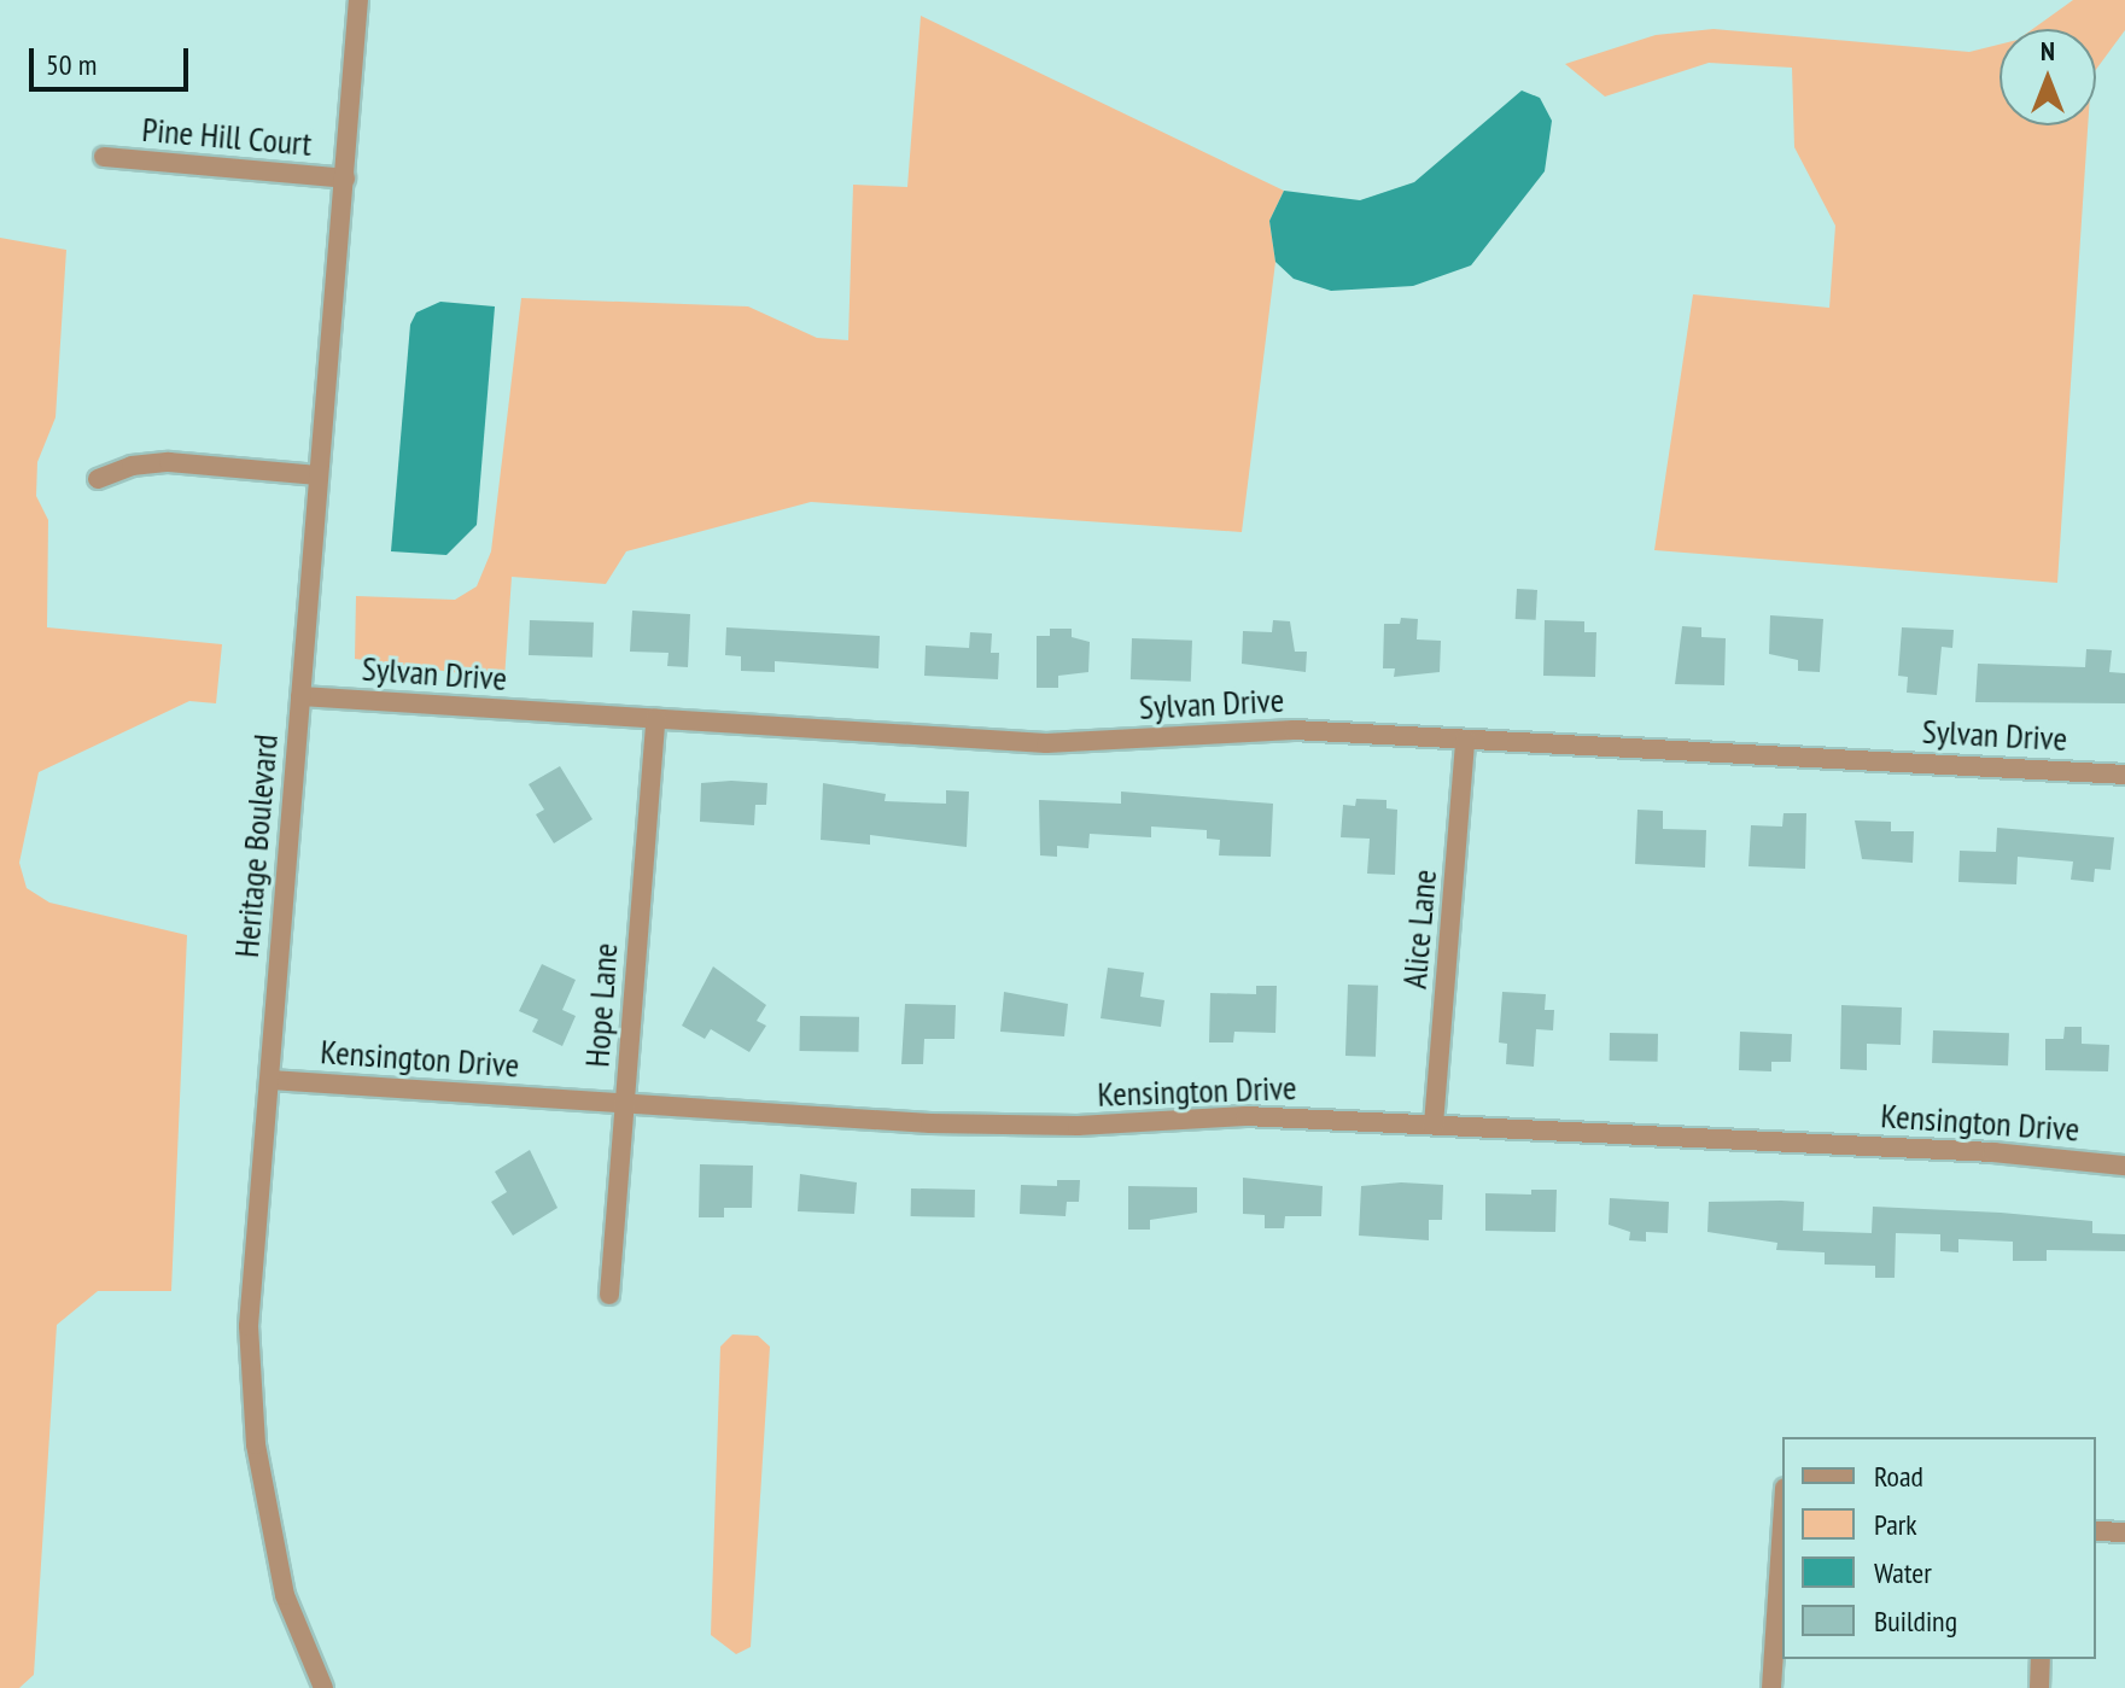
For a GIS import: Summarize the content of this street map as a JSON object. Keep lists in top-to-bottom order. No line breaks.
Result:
{"streets":{"street":["Pine Hill Court","Sylvan Drive","Heritage Boulevard","Alice Lane","Hope Lane","Kensington Drive"]},"crossings":[["Pine Hill Court","Heritage Boulevard"],["Sylvan Drive","Heritage Boulevard"],["Sylvan Drive","Alice Lane"],["Sylvan Drive","Hope Lane"],["Heritage Boulevard","Kensington Drive"],["Alice Lane","Kensington Drive"],["Hope Lane","Kensington Drive"]],"legend":["Road","Park","Water","Building"],"scale_bar":"50 m","north":"top"}
